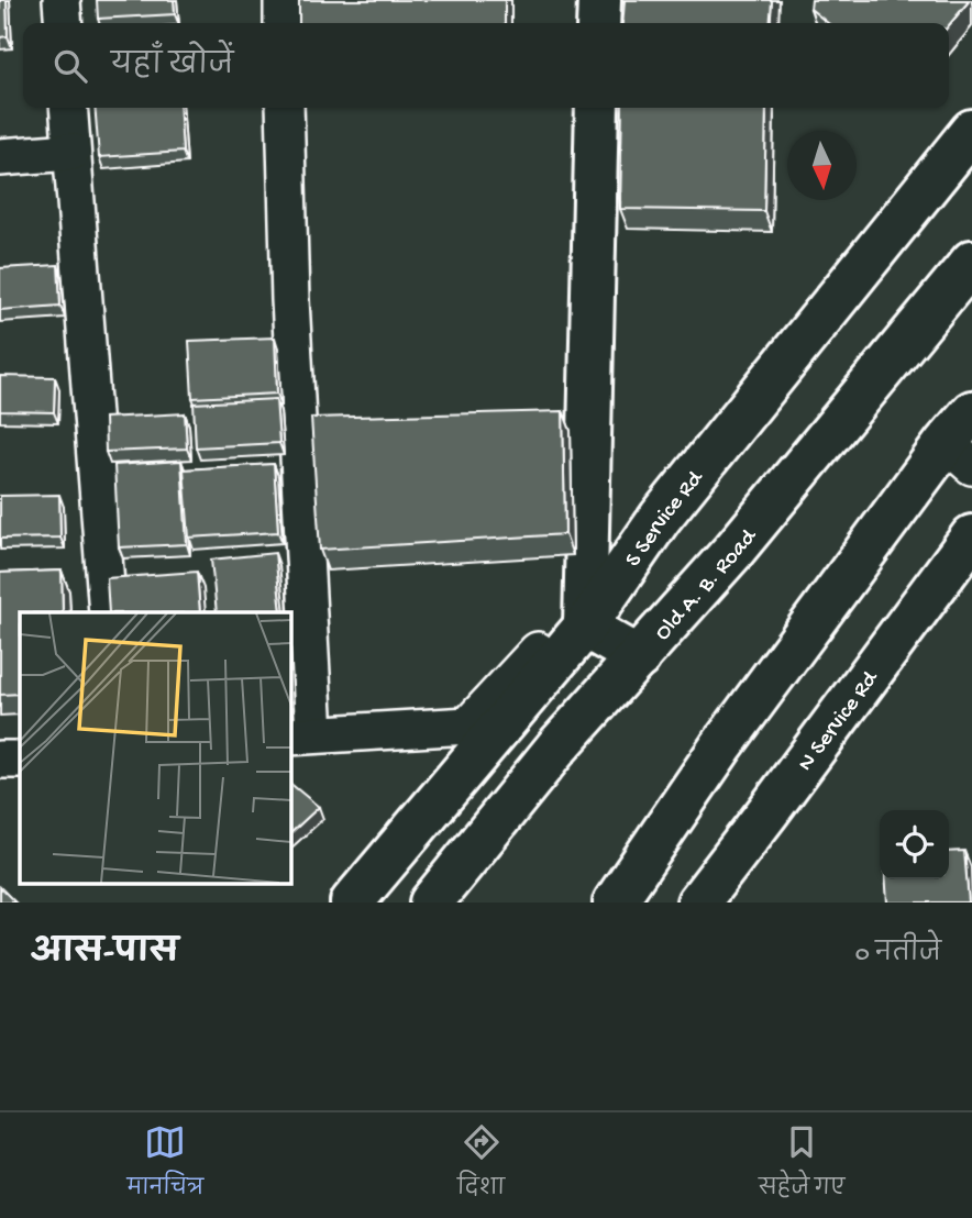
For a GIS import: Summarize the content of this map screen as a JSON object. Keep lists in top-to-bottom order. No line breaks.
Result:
{"streets":{"street":["S Service Rd","Old A. B. Road","N Service Rd"]},"north":"bottom","page":{"search":"यहाँ खोजें","heading":["आस-पास","0 नतीजे"],"nav":["मानचित्र","दिशा","सहेजे गए"]}}
